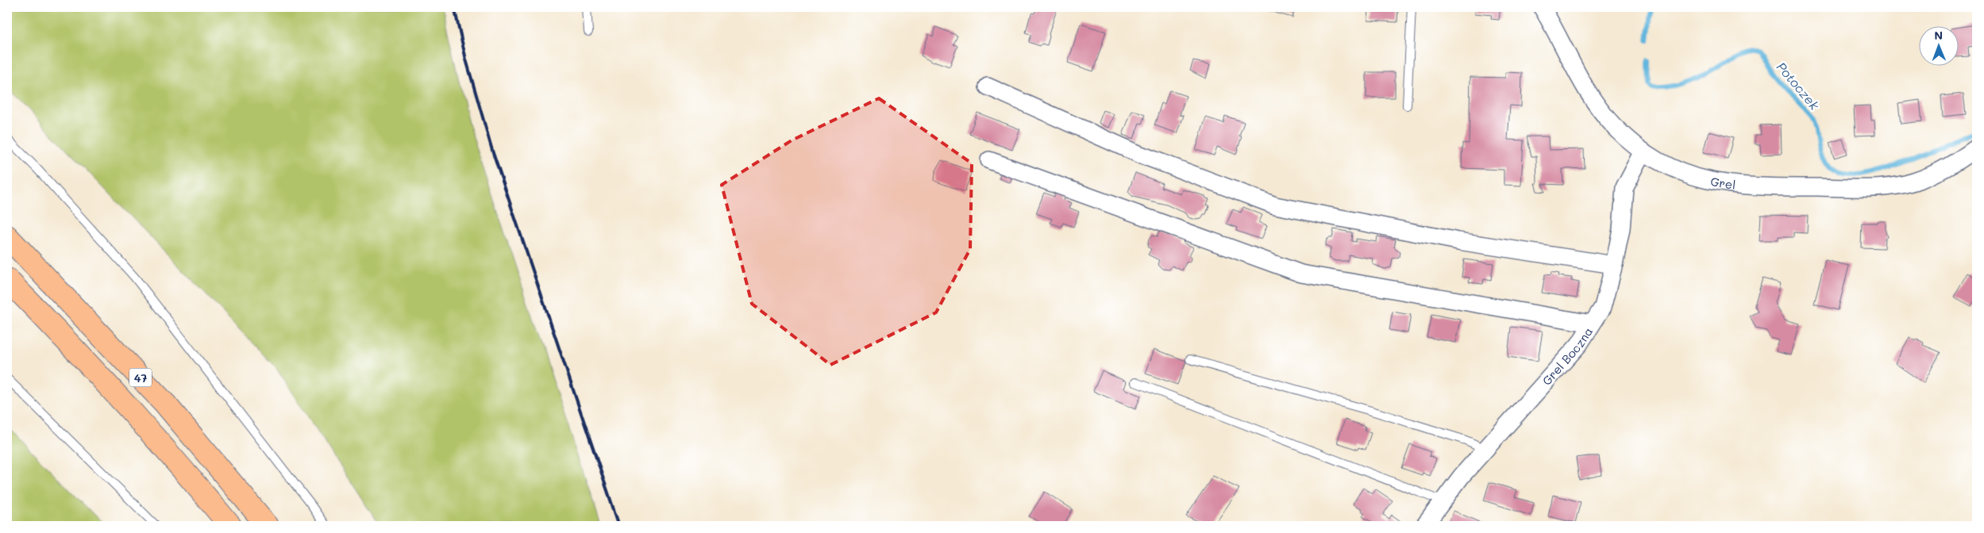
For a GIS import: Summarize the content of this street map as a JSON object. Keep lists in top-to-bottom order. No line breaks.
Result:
{"streets":{"main road":["47"],"street":["Grel","Grel Boczna"]},"crossings":[["Grel","Grel Boczna"]],"water":["Potoczek"],"north":"top"}
